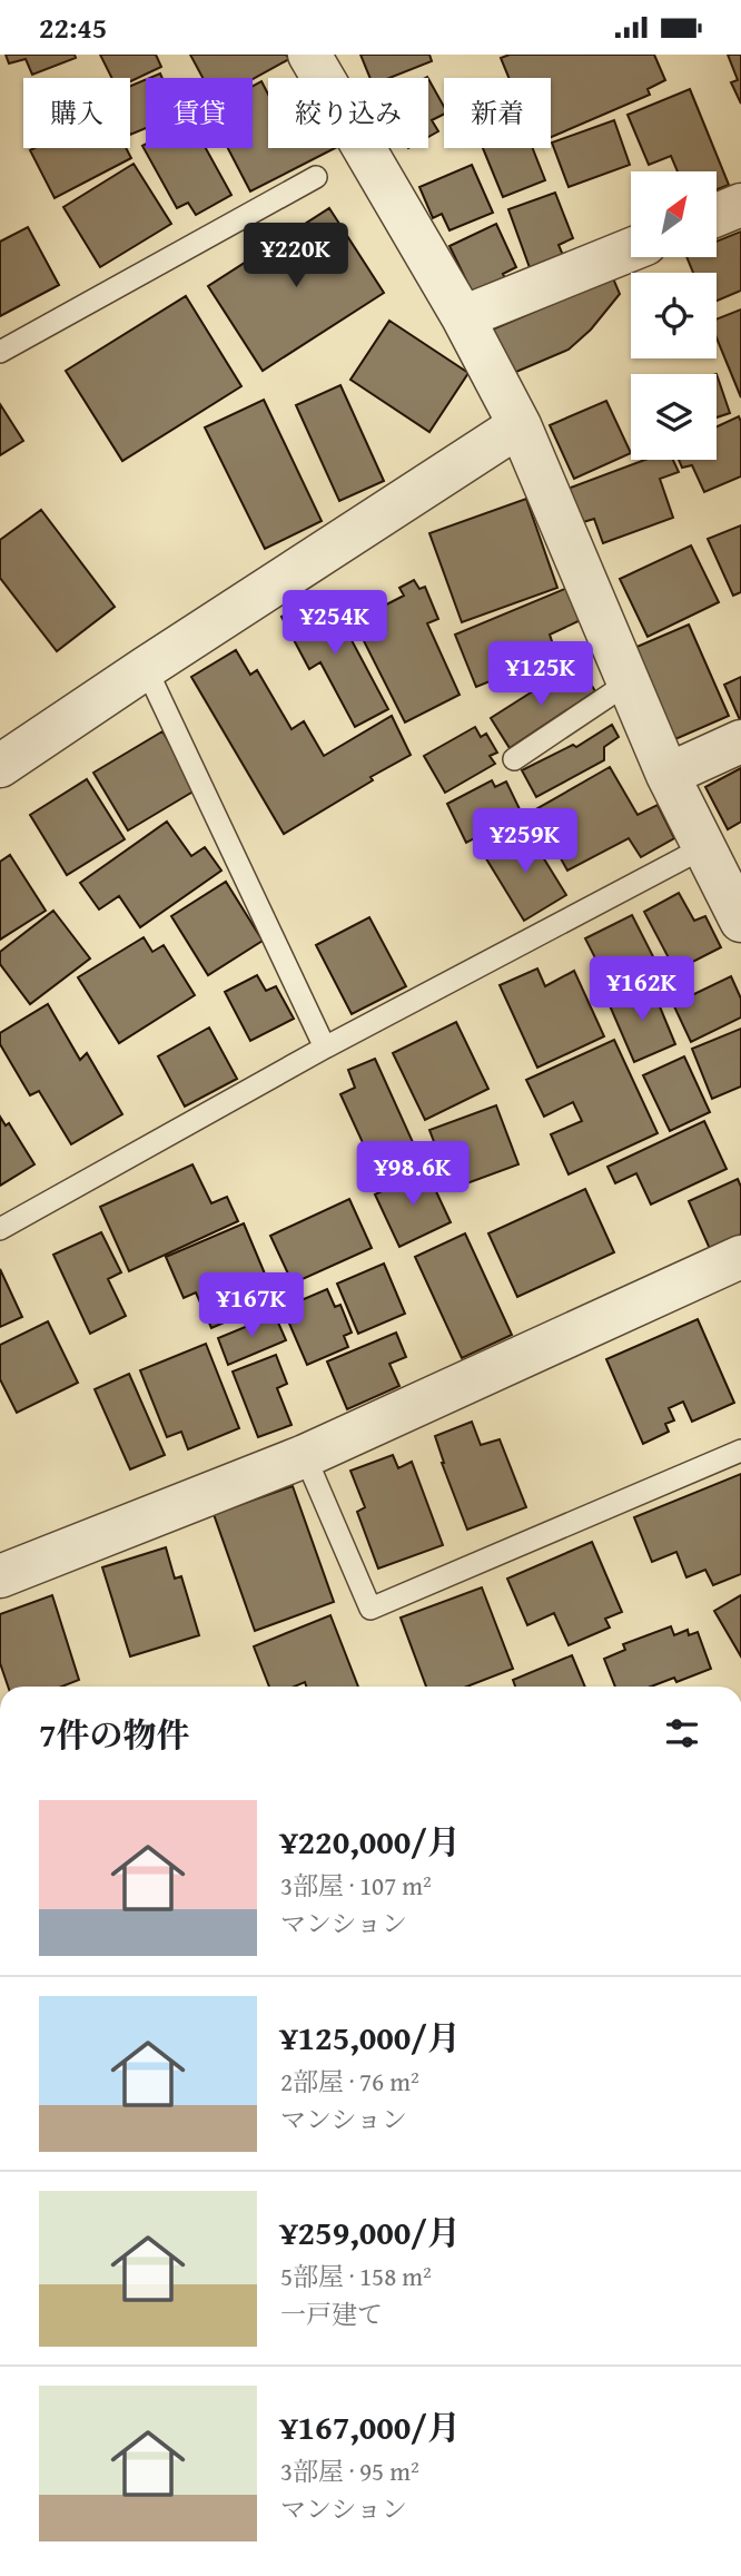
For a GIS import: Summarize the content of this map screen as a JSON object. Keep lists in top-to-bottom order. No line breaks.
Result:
{"north":"top right","page":{"status":"22:45","chip":["購入","賃貸","絞り込み","新着"],"price":["¥220K","¥254K","¥125K","¥259K","¥162K","¥98.6K","¥167K"],"heading":"7件の物件","list":[{"name":"¥220,000/月","note":"3部屋 · 107 m² · マンション"},{"name":"¥125,000/月","note":"2部屋 · 76 m² · マンション"},{"name":"¥259,000/月","note":"5部屋 · 158 m² · 一戸建て"},{"name":"¥167,000/月","note":"3部屋 · 95 m² · マンション"}]}}
